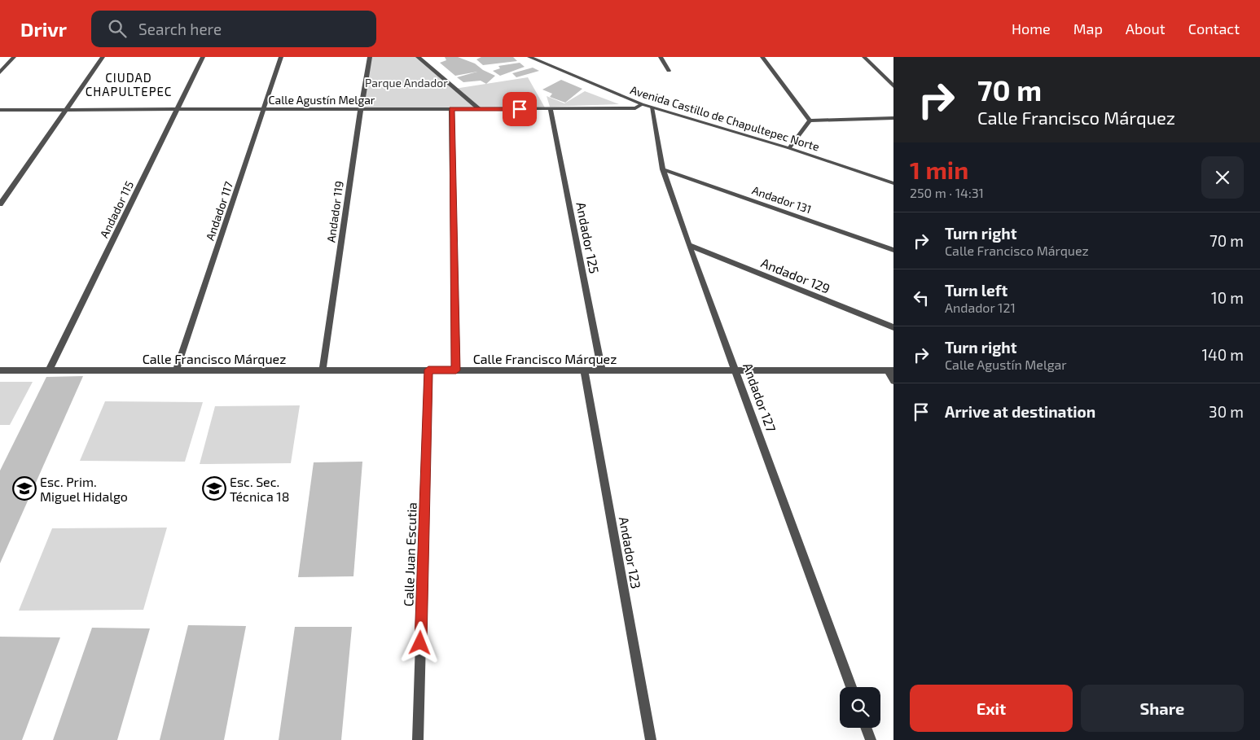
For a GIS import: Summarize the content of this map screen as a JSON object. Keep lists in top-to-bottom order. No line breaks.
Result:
{"streets":{"street":["Calle Agustín Melgar","Avenida Castillo de Chapultepec Norte","Andador 131","Andador 115","Andador 117","Andador 119","Andador 125","Andador 129","Calle Francisco Márquez","Andador 127","Andador 123","Calle Juan Escutia"]},"crossings":[["Calle Agustín Melgar","Avenida Castillo de Chapultepec Norte"],["Calle Agustín Melgar","Andador 115"],["Calle Agustín Melgar","Andador 117"],["Calle Agustín Melgar","Andador 119"],["Calle Agustín Melgar","Andador 125"],["Avenida Castillo de Chapultepec Norte","Andador 127"],["Andador 131","Andador 127"],["Andador 115","Calle Francisco Márquez"],["Andador 117","Calle Francisco Márquez"],["Andador 119","Calle Francisco Márquez"],["Andador 125","Calle Francisco Márquez"],["Andador 129","Andador 127"],["Calle Francisco Márquez","Andador 127"],["Calle Francisco Márquez","Andador 123"],["Calle Francisco Márquez","Calle Juan Escutia"]],"districts":["CIUDAD CHAPULTEPEC"],"parks":["Parque Andador"],"places":{"school or university":["Esc. Prim. Miguel Hidalgo","Esc. Sec. Técnica 18"]},"page":{"header":"Drivr","search":"Search here","nav":["Home","Map","About","Contact"],"turn":["70 m","Calle Francisco Márquez"],"heading":["1 min","250 m · 14:31"],"list":[{"name":"Turn right","note":"Calle Francisco Márquez","value":"70 m"},{"name":"Turn left","note":"Andador 121","value":"10 m"},{"name":"Turn right","note":"Calle Agustín Melgar","value":"140 m"},{"name":"Arrive at destination","value":"30 m"}],"buttons":["Exit","Share"]}}
